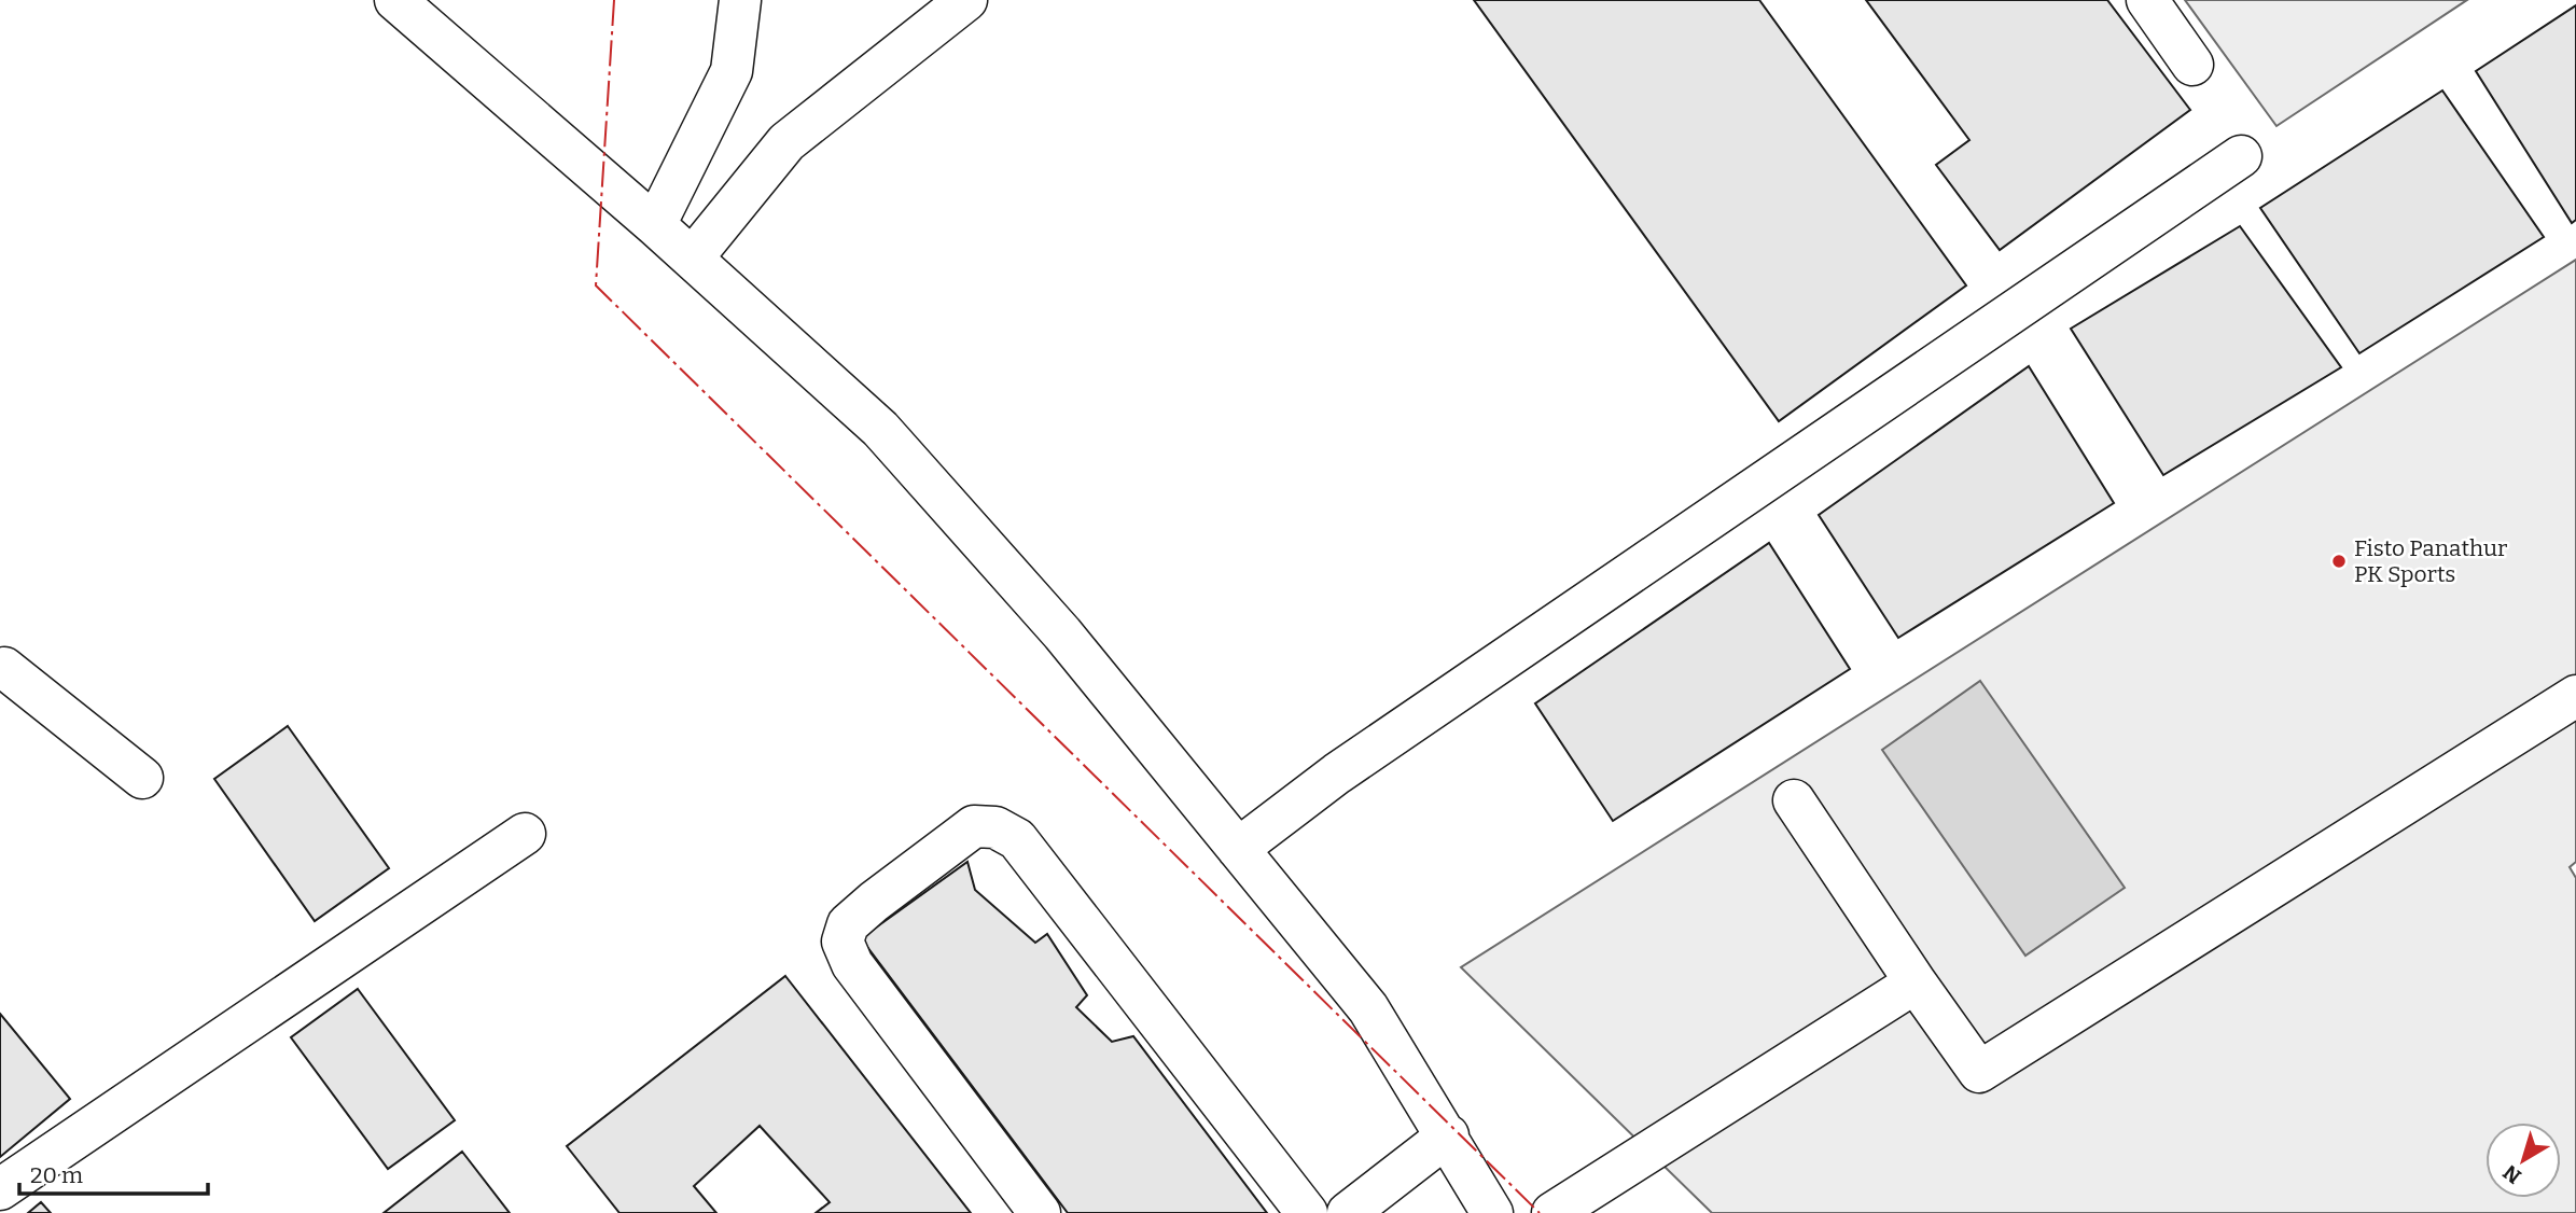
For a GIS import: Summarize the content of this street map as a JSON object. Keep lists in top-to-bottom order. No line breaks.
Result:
{"places":["Fisto Panathur PK Sports"],"scale_bar":"20 m","north":"bottom left"}
